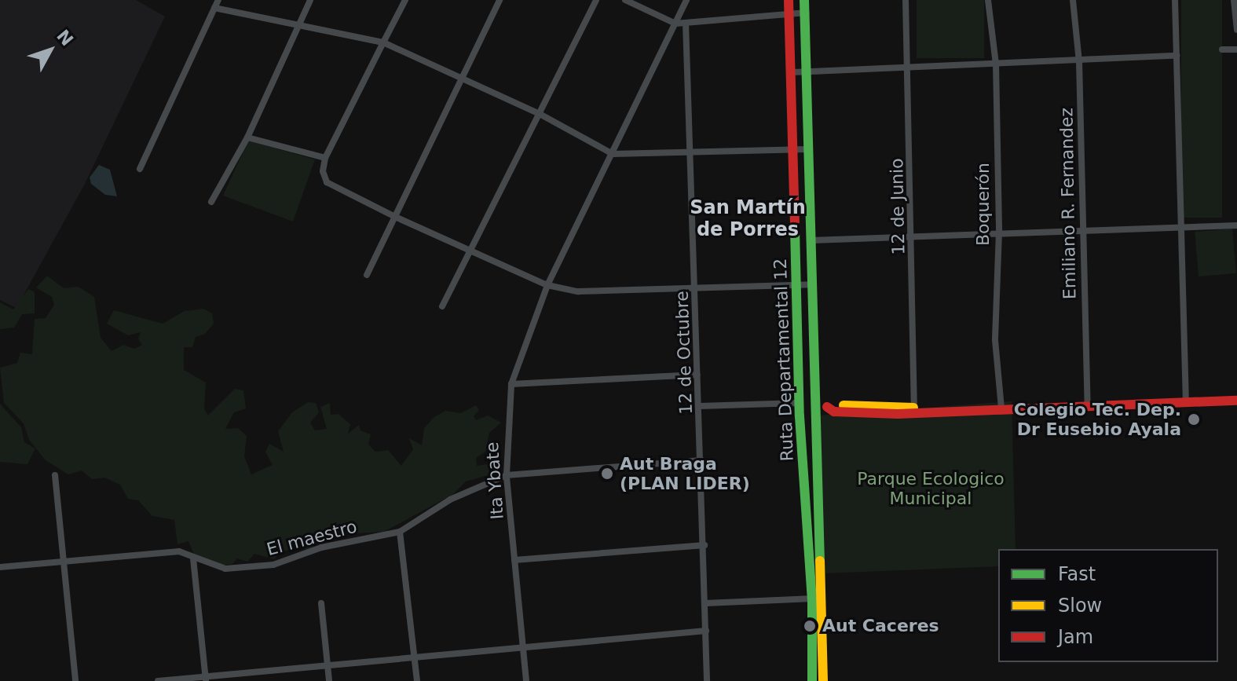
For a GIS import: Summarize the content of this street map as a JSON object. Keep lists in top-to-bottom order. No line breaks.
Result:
{"streets":{"main road":["Ruta Departamental 12"],"street":["Emiliano R. Fernandez","Boquerón","12 de Junio","12 de Octubre","Ita Ybate","El maestro"]},"crossings":[["12 de Octubre","El maestro"],["Ita Ybate","El maestro"]],"districts":["San Martín de Porres"],"parks":["Parque Ecologico Municipal"],"places":["Colegio Tec. Dep. Dr Eusebio Ayala","Aut Braga (PLAN LIDER)","Aut Caceres"],"legend":["Fast","Slow","Jam"],"north":"top right"}
